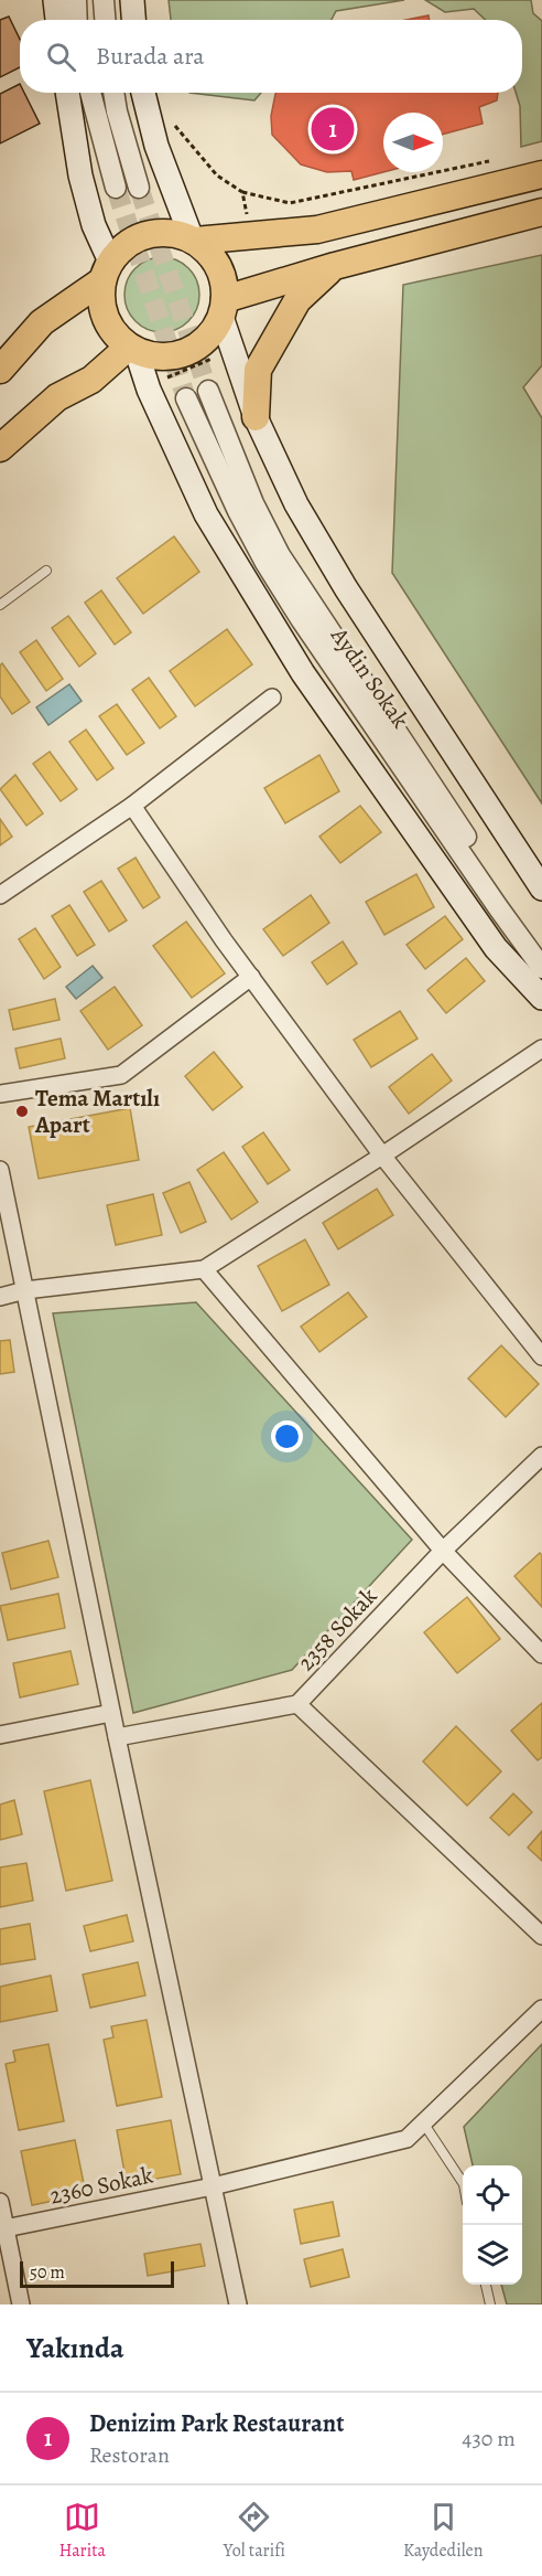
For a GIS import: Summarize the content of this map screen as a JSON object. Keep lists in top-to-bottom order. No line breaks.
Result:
{"streets":{"street":["Aydin Sokak","2358 Sokak","2360 Sokak"]},"places":["Tema Martılı Apart"],"scale_bar":"50 m","north":"right","page":{"search":"Burada ara","pins":"1","scale":"50 m","heading":"Yakında","list":[{"mark":"1","name":"Denizim Park Restaurant","note":"Restoran","value":"430 m"}],"nav":["Harita","Yol tarifi","Kaydedilen"]}}
